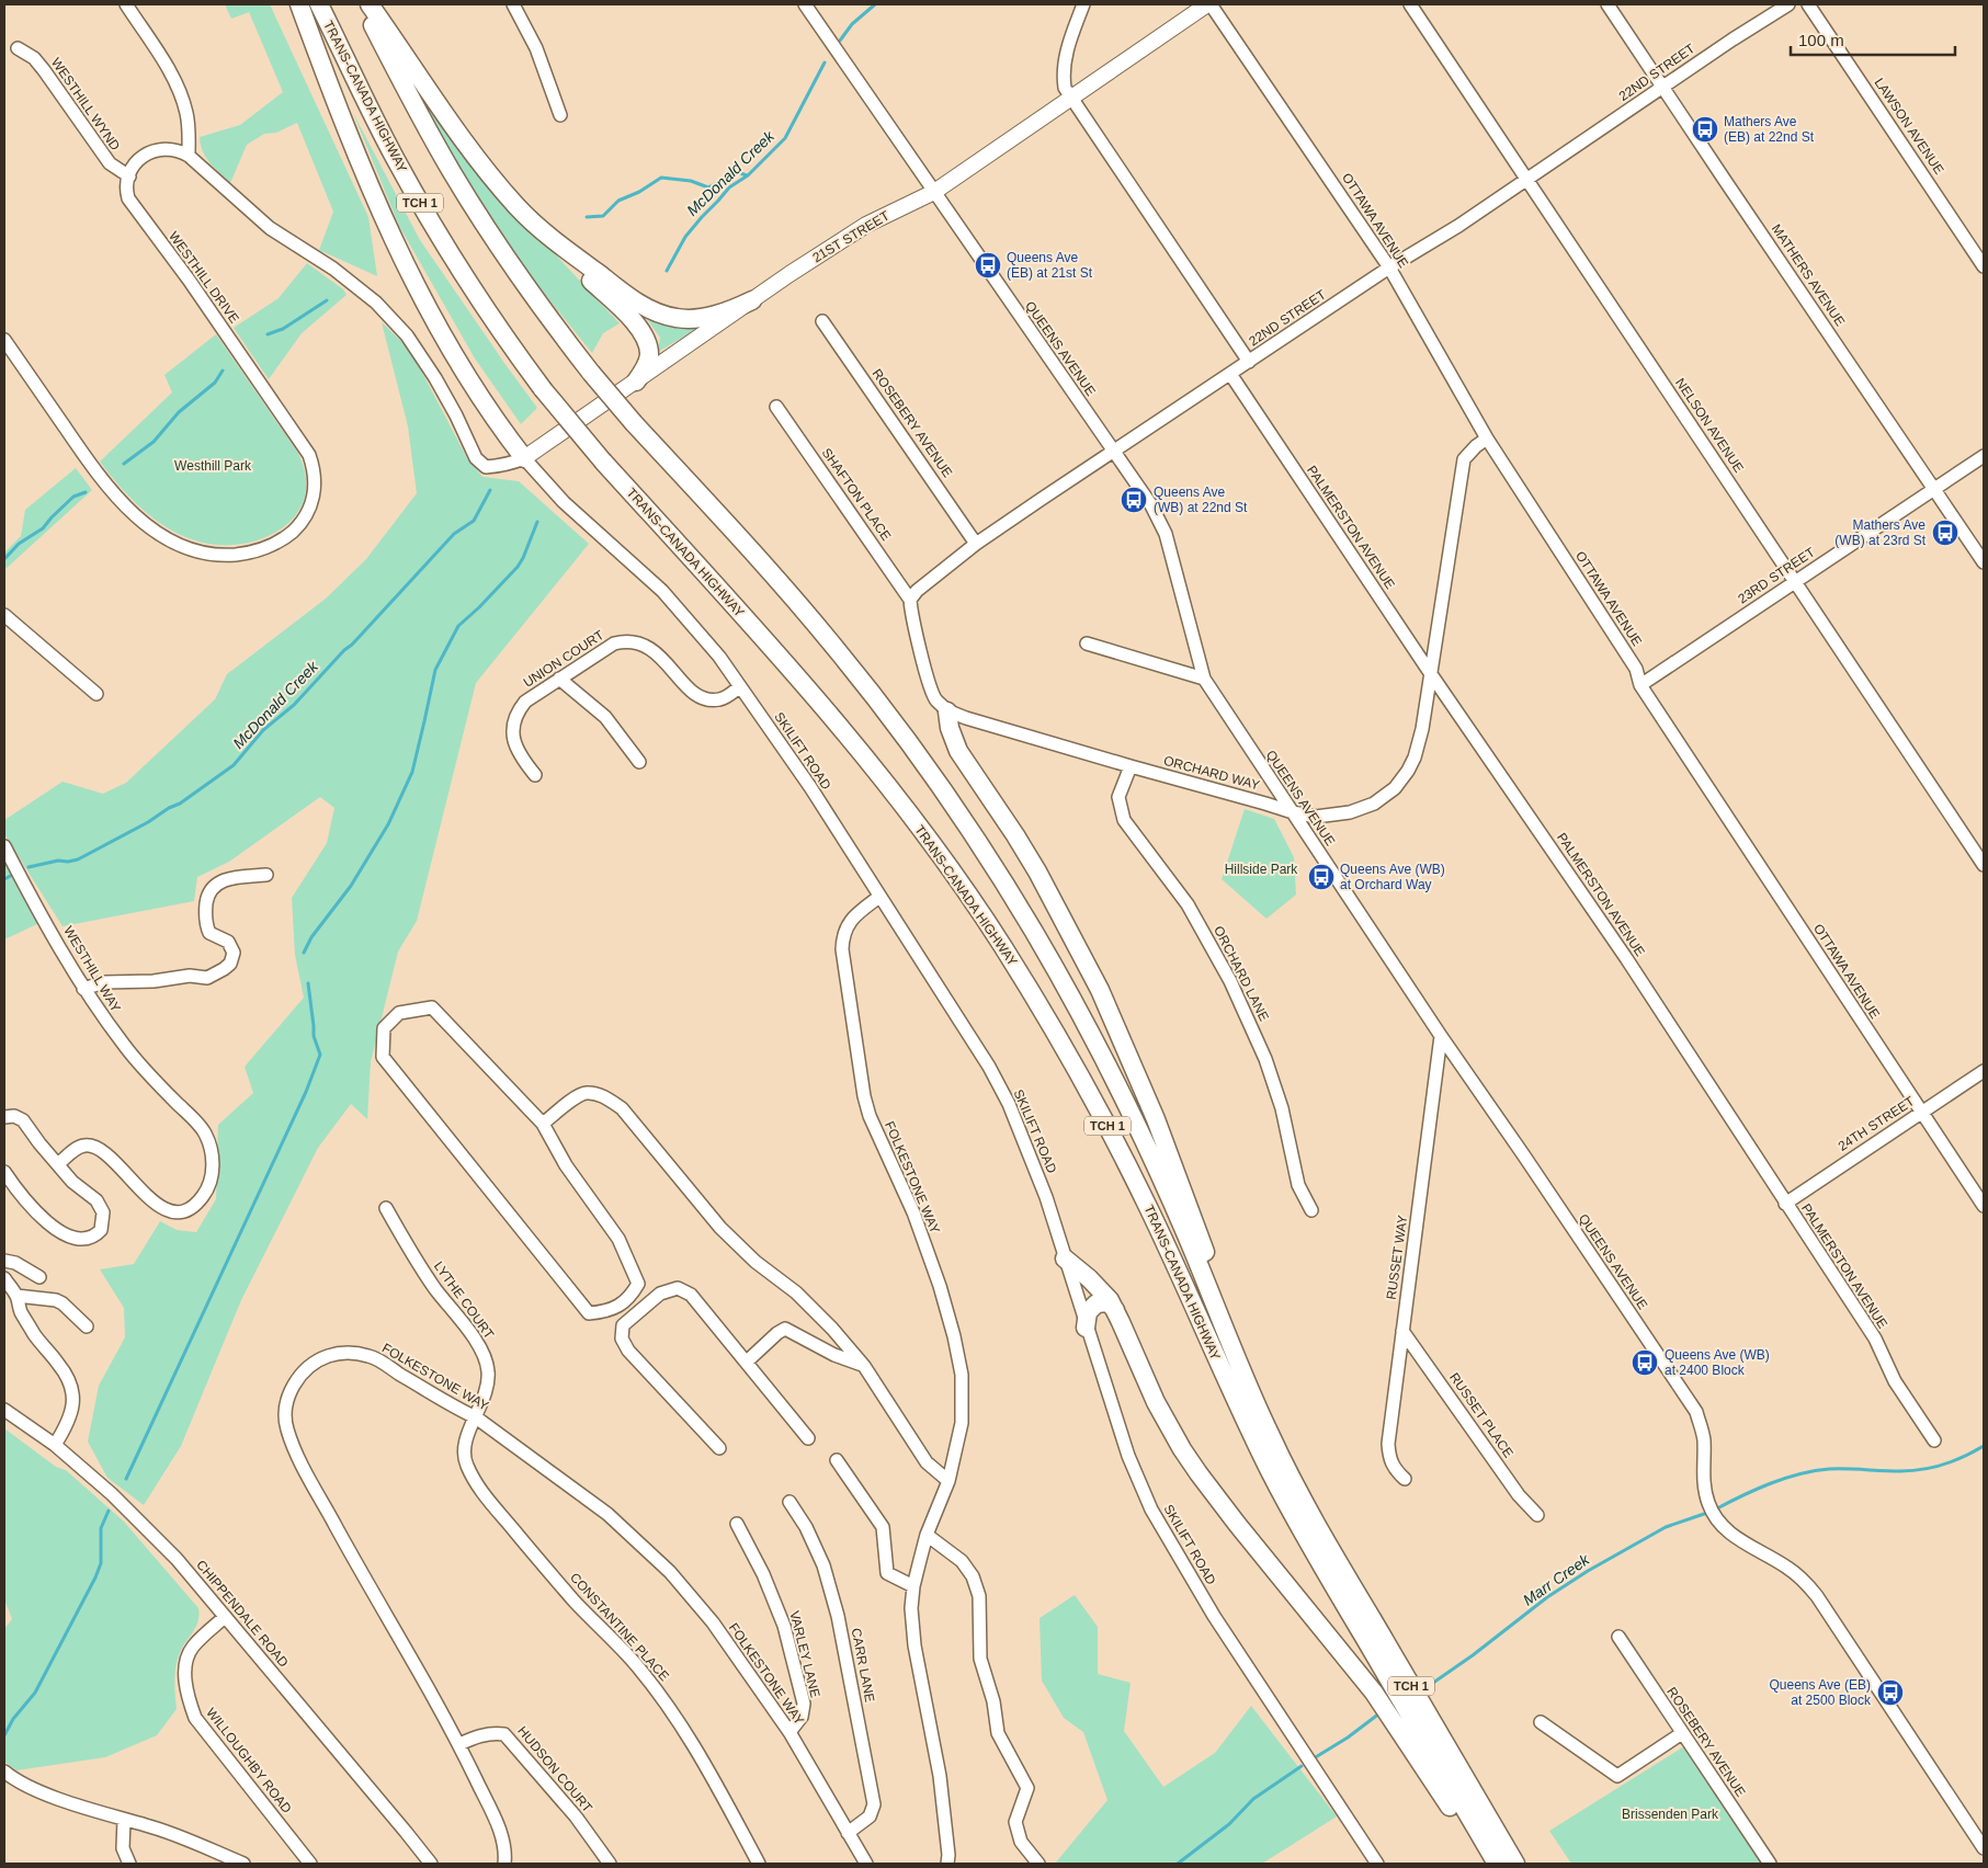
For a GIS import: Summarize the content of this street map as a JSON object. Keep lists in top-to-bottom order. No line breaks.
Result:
{"streets":{"highway":["TRANS-CANADA HIGHWAY","TCH 1"],"main road":["21ST STREET"],"street":["22ND STREET","WESTHILL WYND","LAWSON AVENUE","OTTAWA AVENUE","MATHERS AVENUE","WESTHILL DRIVE","QUEENS AVENUE","ROSEBERY AVENUE","NELSON AVENUE","SHAFTON PLACE","PALMERSTON AVENUE","23RD STREET","UNION COURT","SKILIFT ROAD","ORCHARD WAY","WESTHILL WAY","ORCHARD LANE","24TH STREET","FOLKESTONE WAY","RUSSET WAY","LYTHE COURT","RUSSET PLACE","CHIPPENDALE ROAD","CONSTANTINE PLACE","VARLEY LANE","CARR LANE","WILLOUGHBY ROAD","HUDSON COURT"]},"crossings":[["22ND STREET","OTTAWA AVENUE"],["22ND STREET","MATHERS AVENUE"],["22ND STREET","QUEENS AVENUE"],["22ND STREET","ROSEBERY AVENUE"],["22ND STREET","NELSON AVENUE"],["22ND STREET","SHAFTON PLACE"],["22ND STREET","PALMERSTON AVENUE"],["WESTHILL WYND","WESTHILL DRIVE"],["OTTAWA AVENUE","21ST STREET"],["OTTAWA AVENUE","23RD STREET"],["OTTAWA AVENUE","ORCHARD WAY"],["OTTAWA AVENUE","24TH STREET"],["21ST STREET","QUEENS AVENUE"],["21ST STREET","SKILIFT ROAD"],["MATHERS AVENUE","23RD STREET"],["QUEENS AVENUE","ORCHARD WAY"],["QUEENS AVENUE","RUSSET WAY"],["NELSON AVENUE","23RD STREET"],["PALMERSTON AVENUE","ORCHARD WAY"],["PALMERSTON AVENUE","24TH STREET"],["UNION COURT","SKILIFT ROAD"],["SKILIFT ROAD","FOLKESTONE WAY"],["ORCHARD WAY","ORCHARD LANE"],["FOLKESTONE WAY","LYTHE COURT"],["FOLKESTONE WAY","CONSTANTINE PLACE"],["FOLKESTONE WAY","VARLEY LANE"],["FOLKESTONE WAY","CARR LANE"],["FOLKESTONE WAY","HUDSON COURT"],["RUSSET WAY","RUSSET PLACE"],["LYTHE COURT","CONSTANTINE PLACE"],["CHIPPENDALE ROAD","WILLOUGHBY ROAD"]],"water":["McDonald Creek","Marr Creek"],"parks":["Westhill Park","Hillside Park","Brissenden Park"],"places":{"bus stop":["Mathers Ave (EB) at 22nd St","Queens Ave (EB) at 21st St","Queens Ave (WB) at 22nd St","Mathers Ave (WB) at 23rd St","Queens Ave (WB) at Orchard Way","Queens Ave (WB) at 2400 Block","Queens Ave (EB) at 2500 Block"]},"scale_bar":"100 m"}
